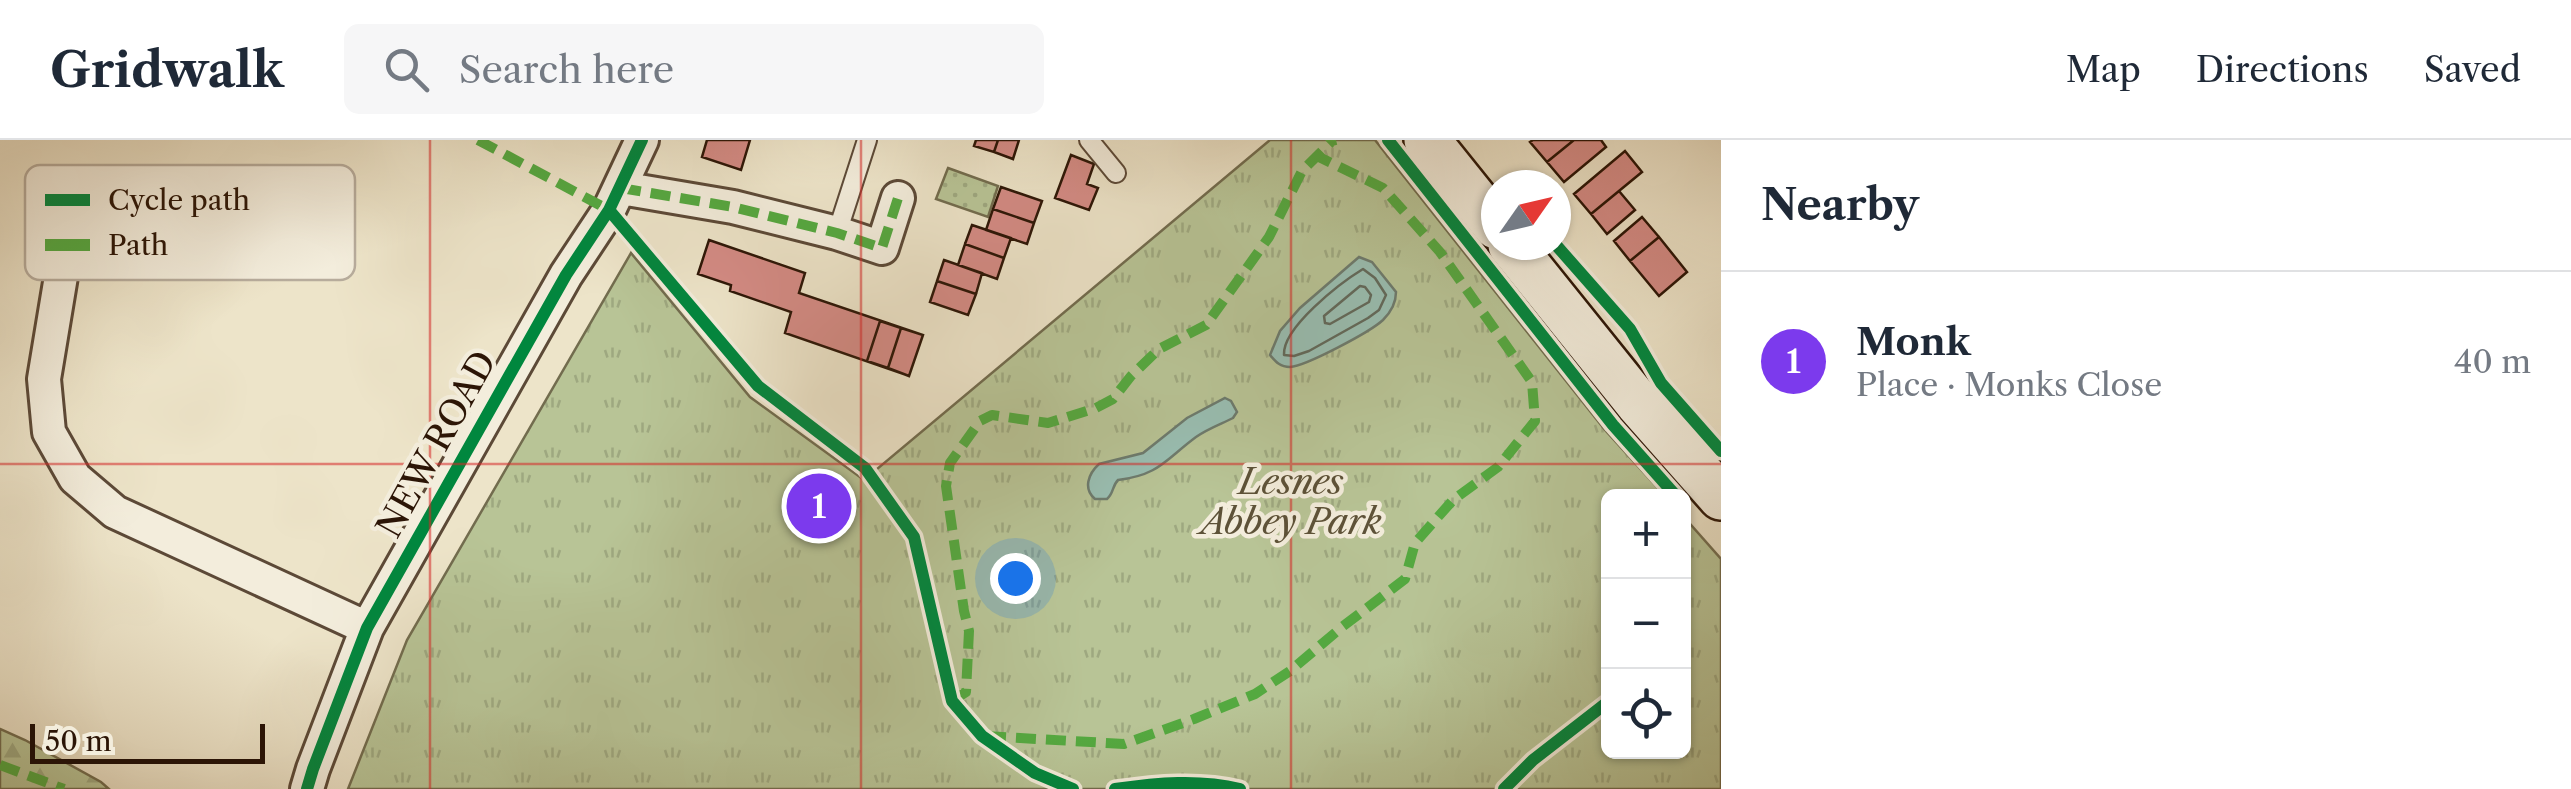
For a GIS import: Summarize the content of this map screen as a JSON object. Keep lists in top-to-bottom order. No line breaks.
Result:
{"streets":{"street":["NEW ROAD"]},"parks":["Lesnes Abbey Park"],"legend":["Cycle path","Path"],"scale_bar":"50 m","north":"top right","page":{"header":"Gridwalk","search":"Search here","nav":["Map","Directions","Saved"],"heading":"Nearby","list":[{"mark":"1","name":"Monk","note":"Place · Monks Close","value":"40 m"}],"pins":"1","map_buttons":["+","−"],"scale":"50 m"}}
